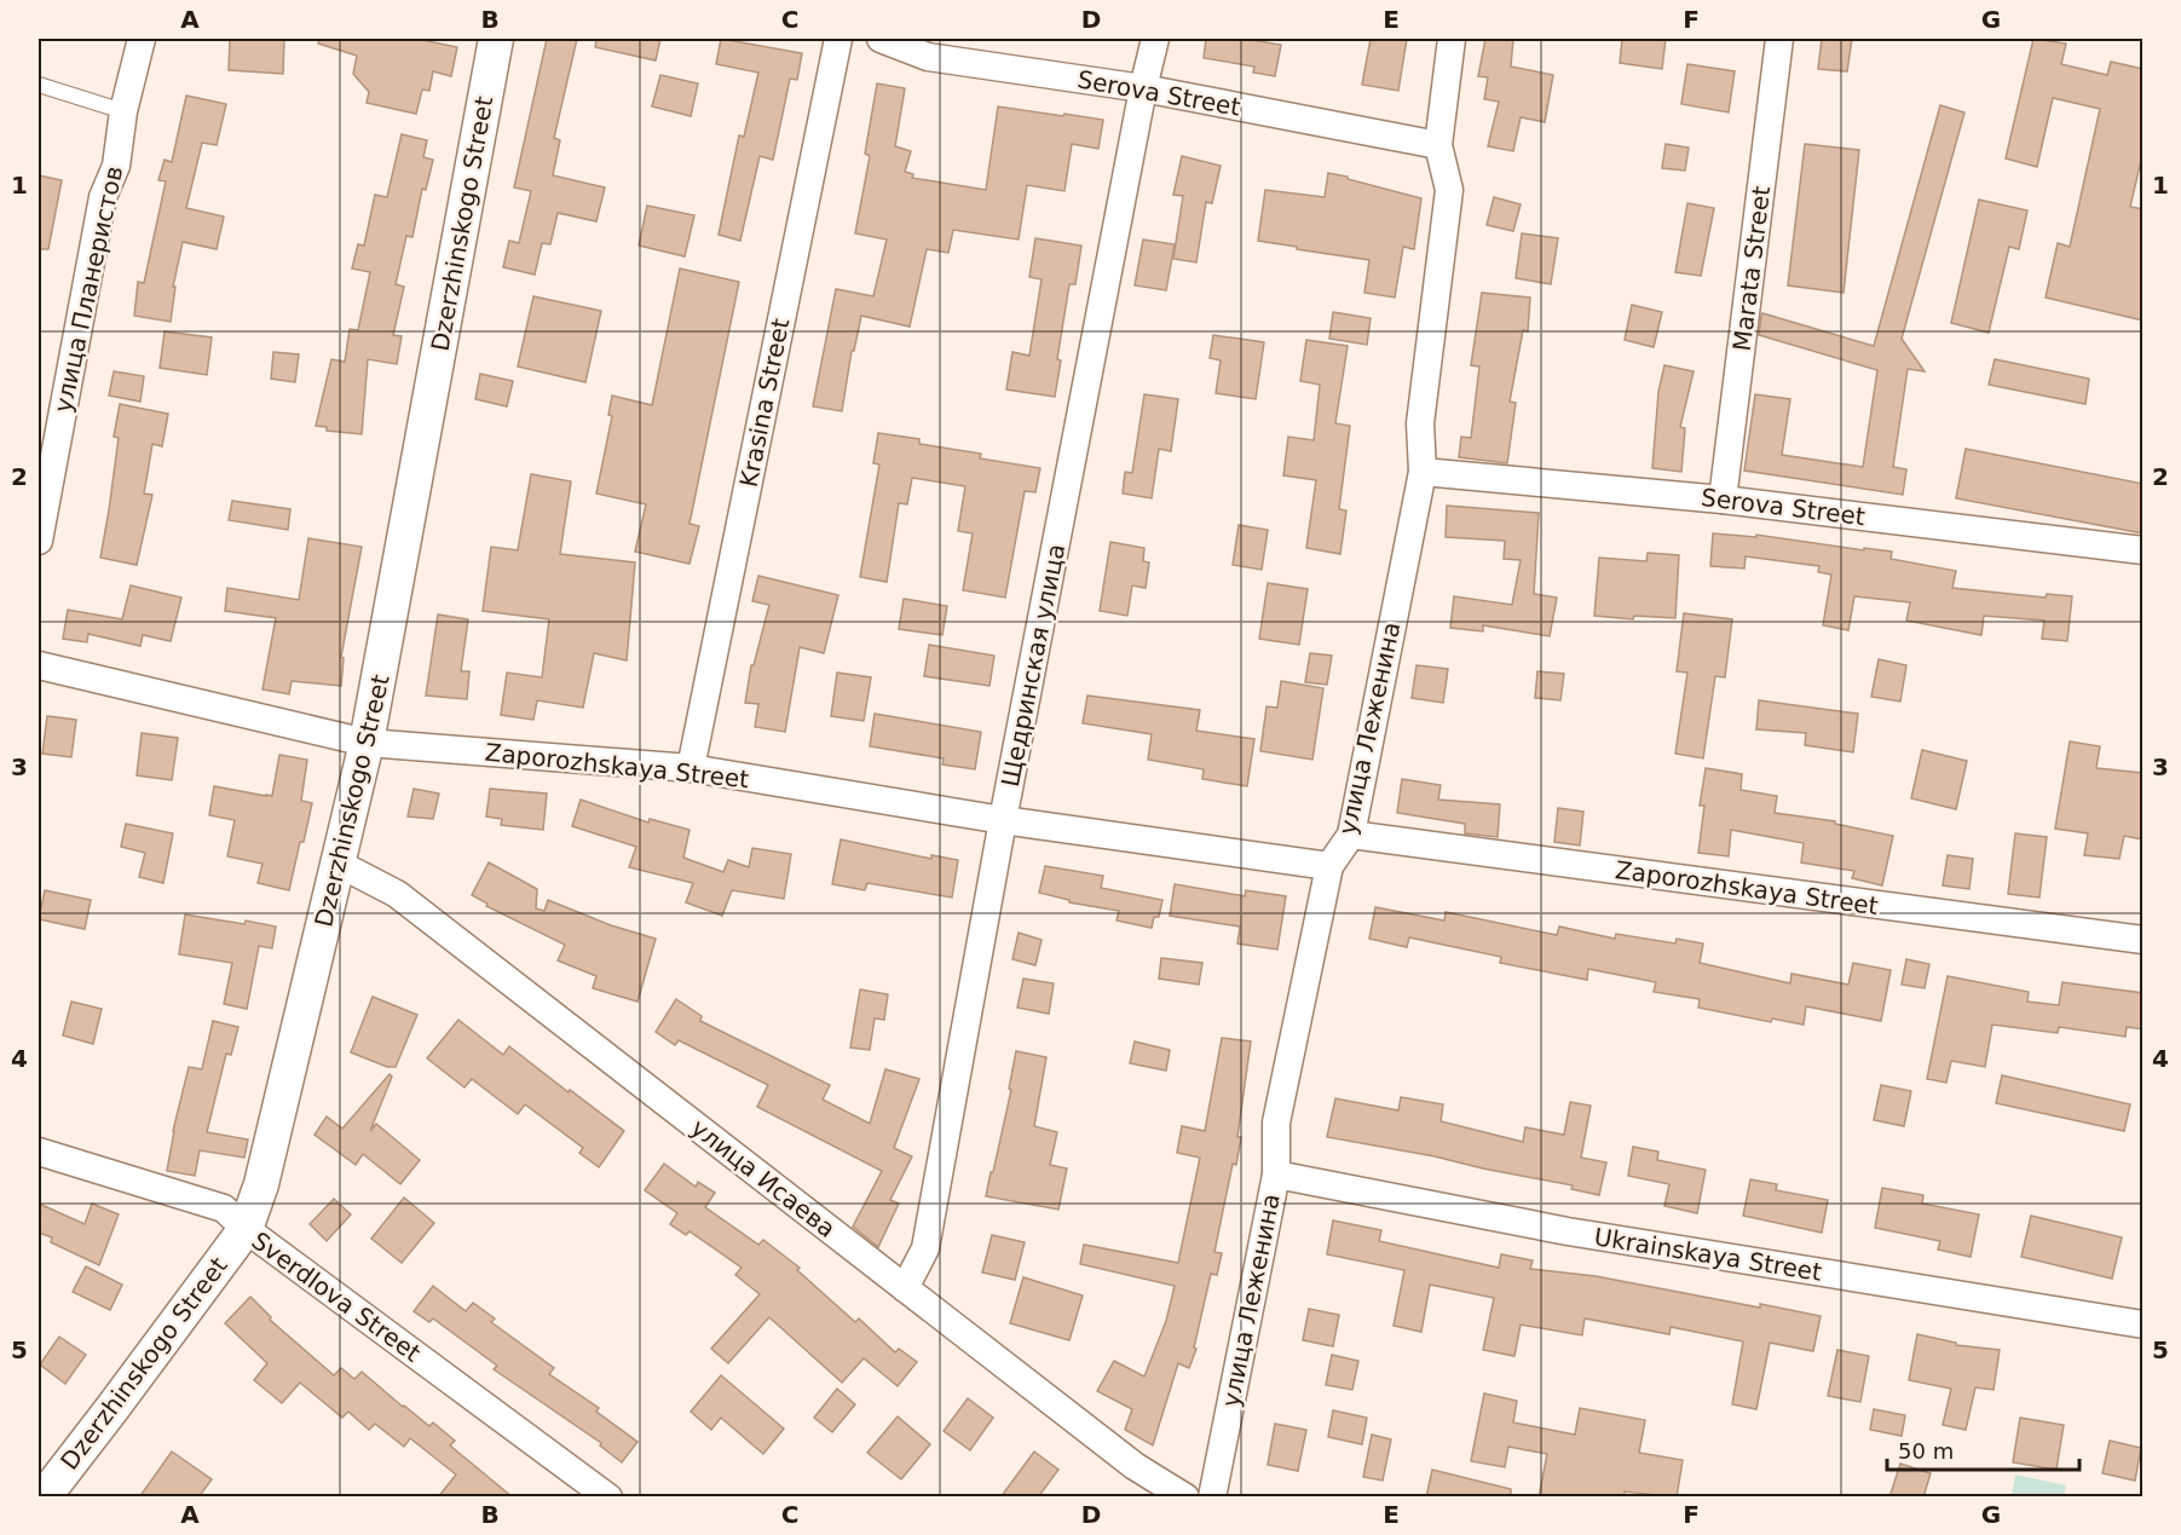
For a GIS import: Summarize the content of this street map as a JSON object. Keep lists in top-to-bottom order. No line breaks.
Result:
{"streets":{"street":["Serova Street","Dzerzhinskogo Street","Marata Street","улица Планеристов","Krasina Street","Щедринская улица","улица Леженина","Zaporozhskaya Street","улица Исаева","Ukrainskaya Street","Sverdlova Street"]},"crossings":[["Serova Street","Marata Street"],["Serova Street","Щедринская улица"],["Serova Street","улица Леженина"],["Dzerzhinskogo Street","Zaporozhskaya Street"],["Dzerzhinskogo Street","улица Исаева"],["Dzerzhinskogo Street","Sverdlova Street"],["Krasina Street","Zaporozhskaya Street"],["Щедринская улица","Zaporozhskaya Street"],["Щедринская улица","улица Исаева"],["улица Леженина","Zaporozhskaya Street"],["улица Леженина","Ukrainskaya Street"]],"scale_bar":"50 m","grid":{"columns":["A","B","C","D","E","F","G"],"rows":["1","2","3","4","5"]}}
